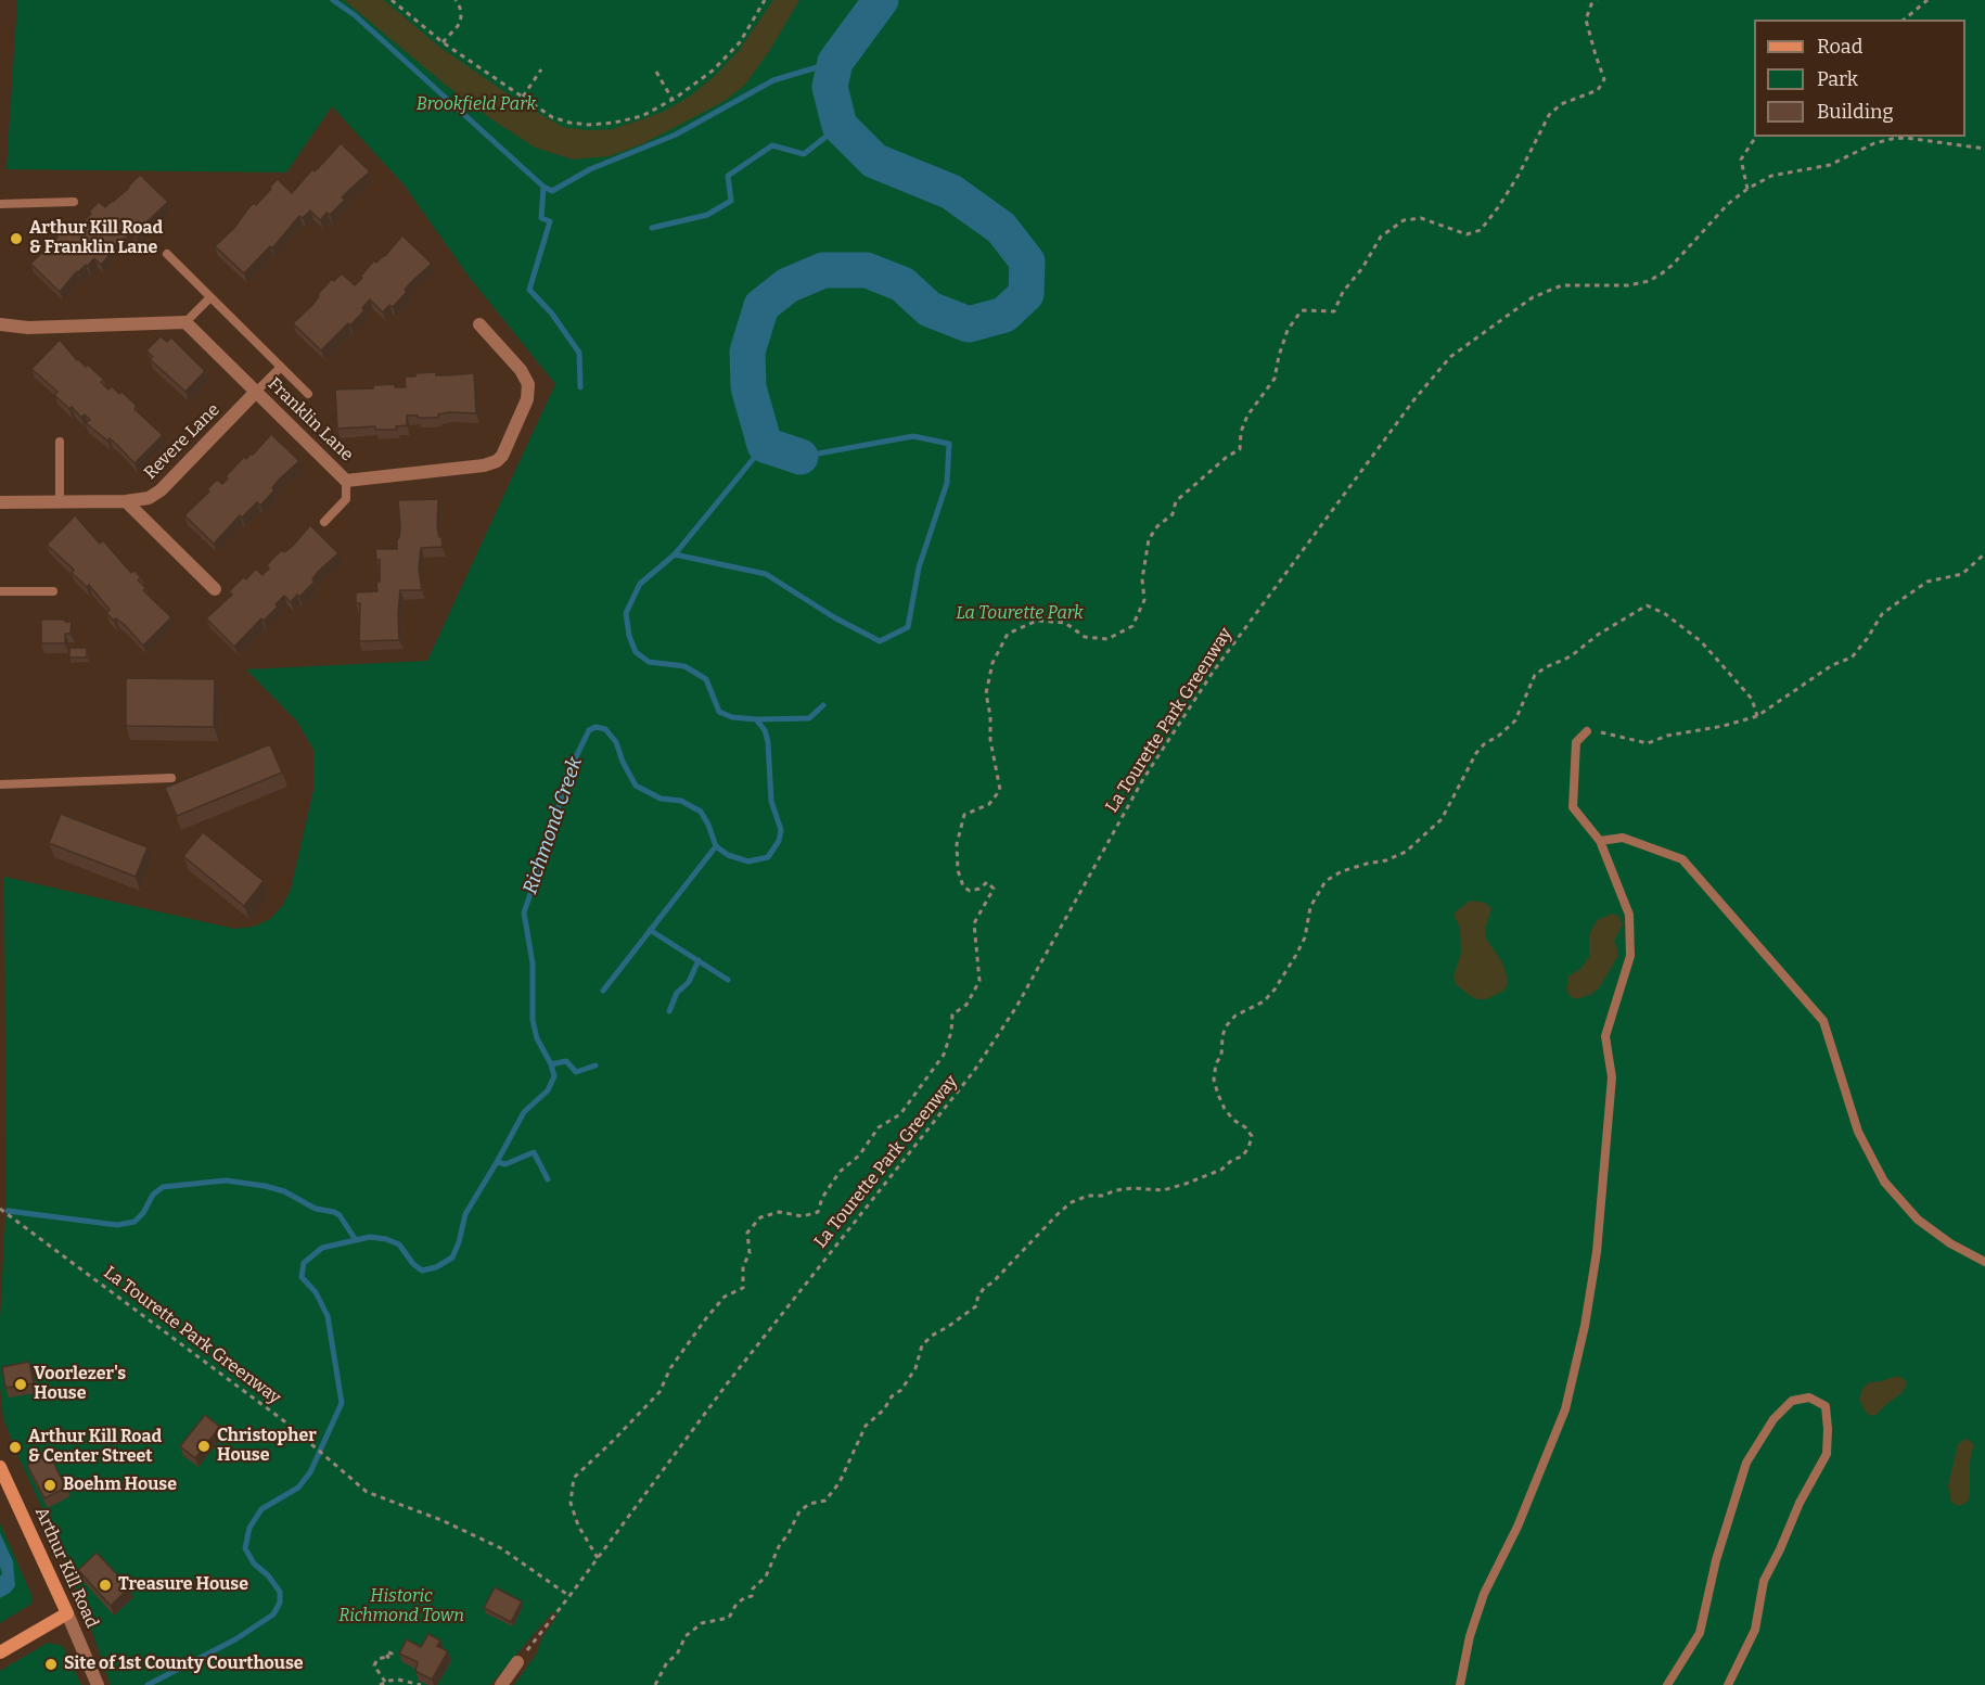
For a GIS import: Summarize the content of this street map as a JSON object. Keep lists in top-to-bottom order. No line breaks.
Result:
{"streets":{"street":["Franklin Lane","Revere Lane","Arthur Kill Road"],"path":["La Tourette Park Greenway"]},"crossings":[["Franklin Lane","Revere Lane"]],"water":["Richmond Creek"],"parks":["Brookfield Park","La Tourette Park","Historic Richmond Town"],"places":["Arthur Kill Road & Franklin Lane","Voorlezer's House","Christopher House","Arthur Kill Road & Center Street","Boehm House","Treasure House","Site of 1st County Courthouse"],"legend":["Road","Park","Building"]}
